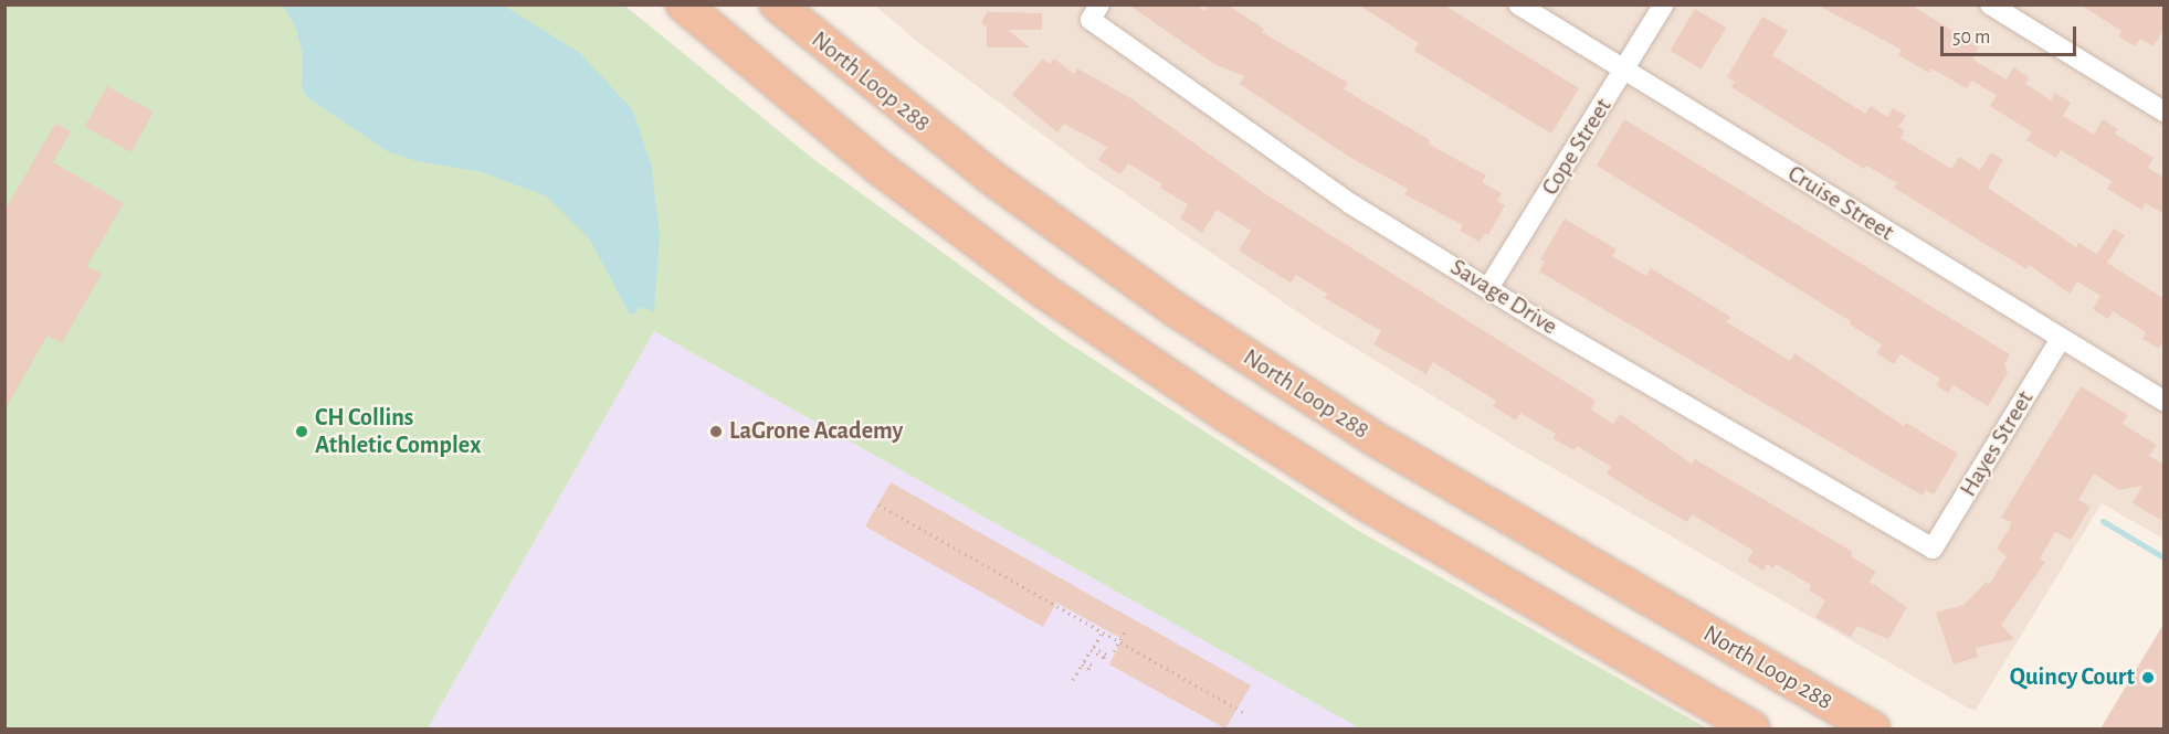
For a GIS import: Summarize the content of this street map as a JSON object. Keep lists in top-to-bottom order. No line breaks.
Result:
{"streets":{"highway":["North Loop 288"],"street":["Cope Street","Cruise Street","Savage Drive","Hayes Street"]},"crossings":[["Cope Street","Cruise Street"],["Cope Street","Savage Drive"],["Cruise Street","Hayes Street"],["Savage Drive","Hayes Street"]],"places":["CH Collins Athletic Complex","LaGrone Academy","Quincy Court"],"scale_bar":"50 m"}
